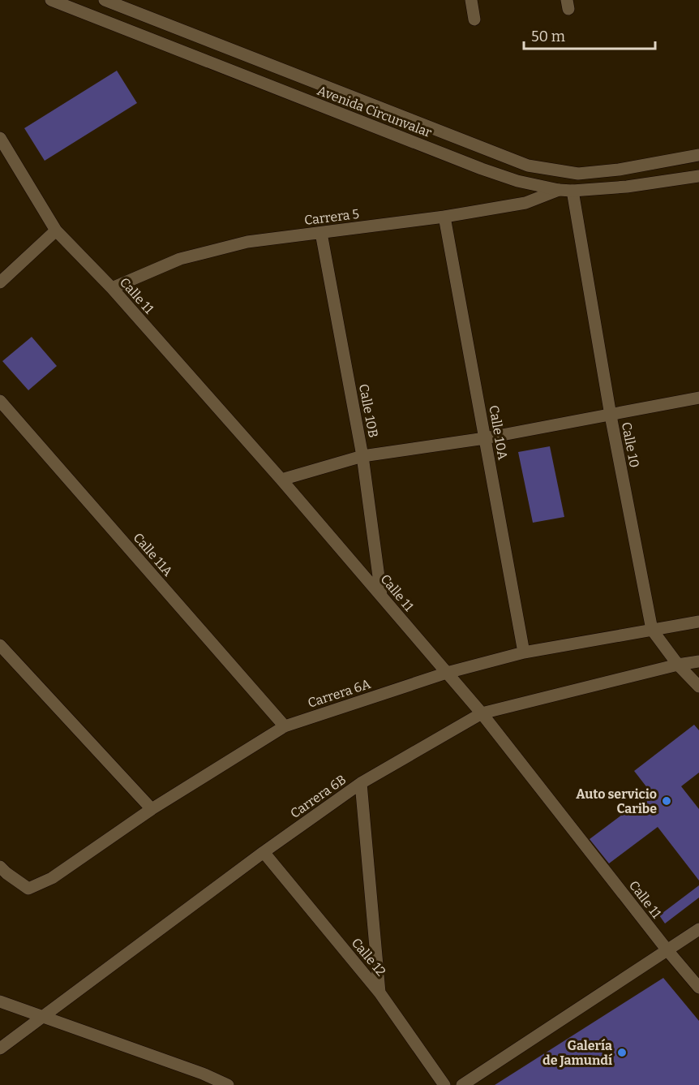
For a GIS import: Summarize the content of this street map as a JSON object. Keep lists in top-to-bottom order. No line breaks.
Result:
{"streets":{"street":["Avenida Circunvalar","Carrera 5","Calle 11","Calle 10B","Calle 10A","Calle 10","Calle 11A","Carrera 6A","Carrera 6B","Calle 12"]},"crossings":[["Avenida Circunvalar","Carrera 5"],["Avenida Circunvalar","Calle 10"],["Carrera 5","Calle 11"],["Carrera 5","Calle 10B"],["Carrera 5","Calle 10A"],["Calle 11","Calle 10B"],["Calle 11","Carrera 6A"],["Calle 11","Carrera 6B"],["Calle 10A","Carrera 6A"],["Calle 10","Carrera 6A"],["Calle 10","Carrera 6B"],["Calle 11A","Carrera 6A"],["Carrera 6B","Calle 12"]],"places":["Auto servicio Caribe","Galería de Jamundí"],"scale_bar":"50 m"}
